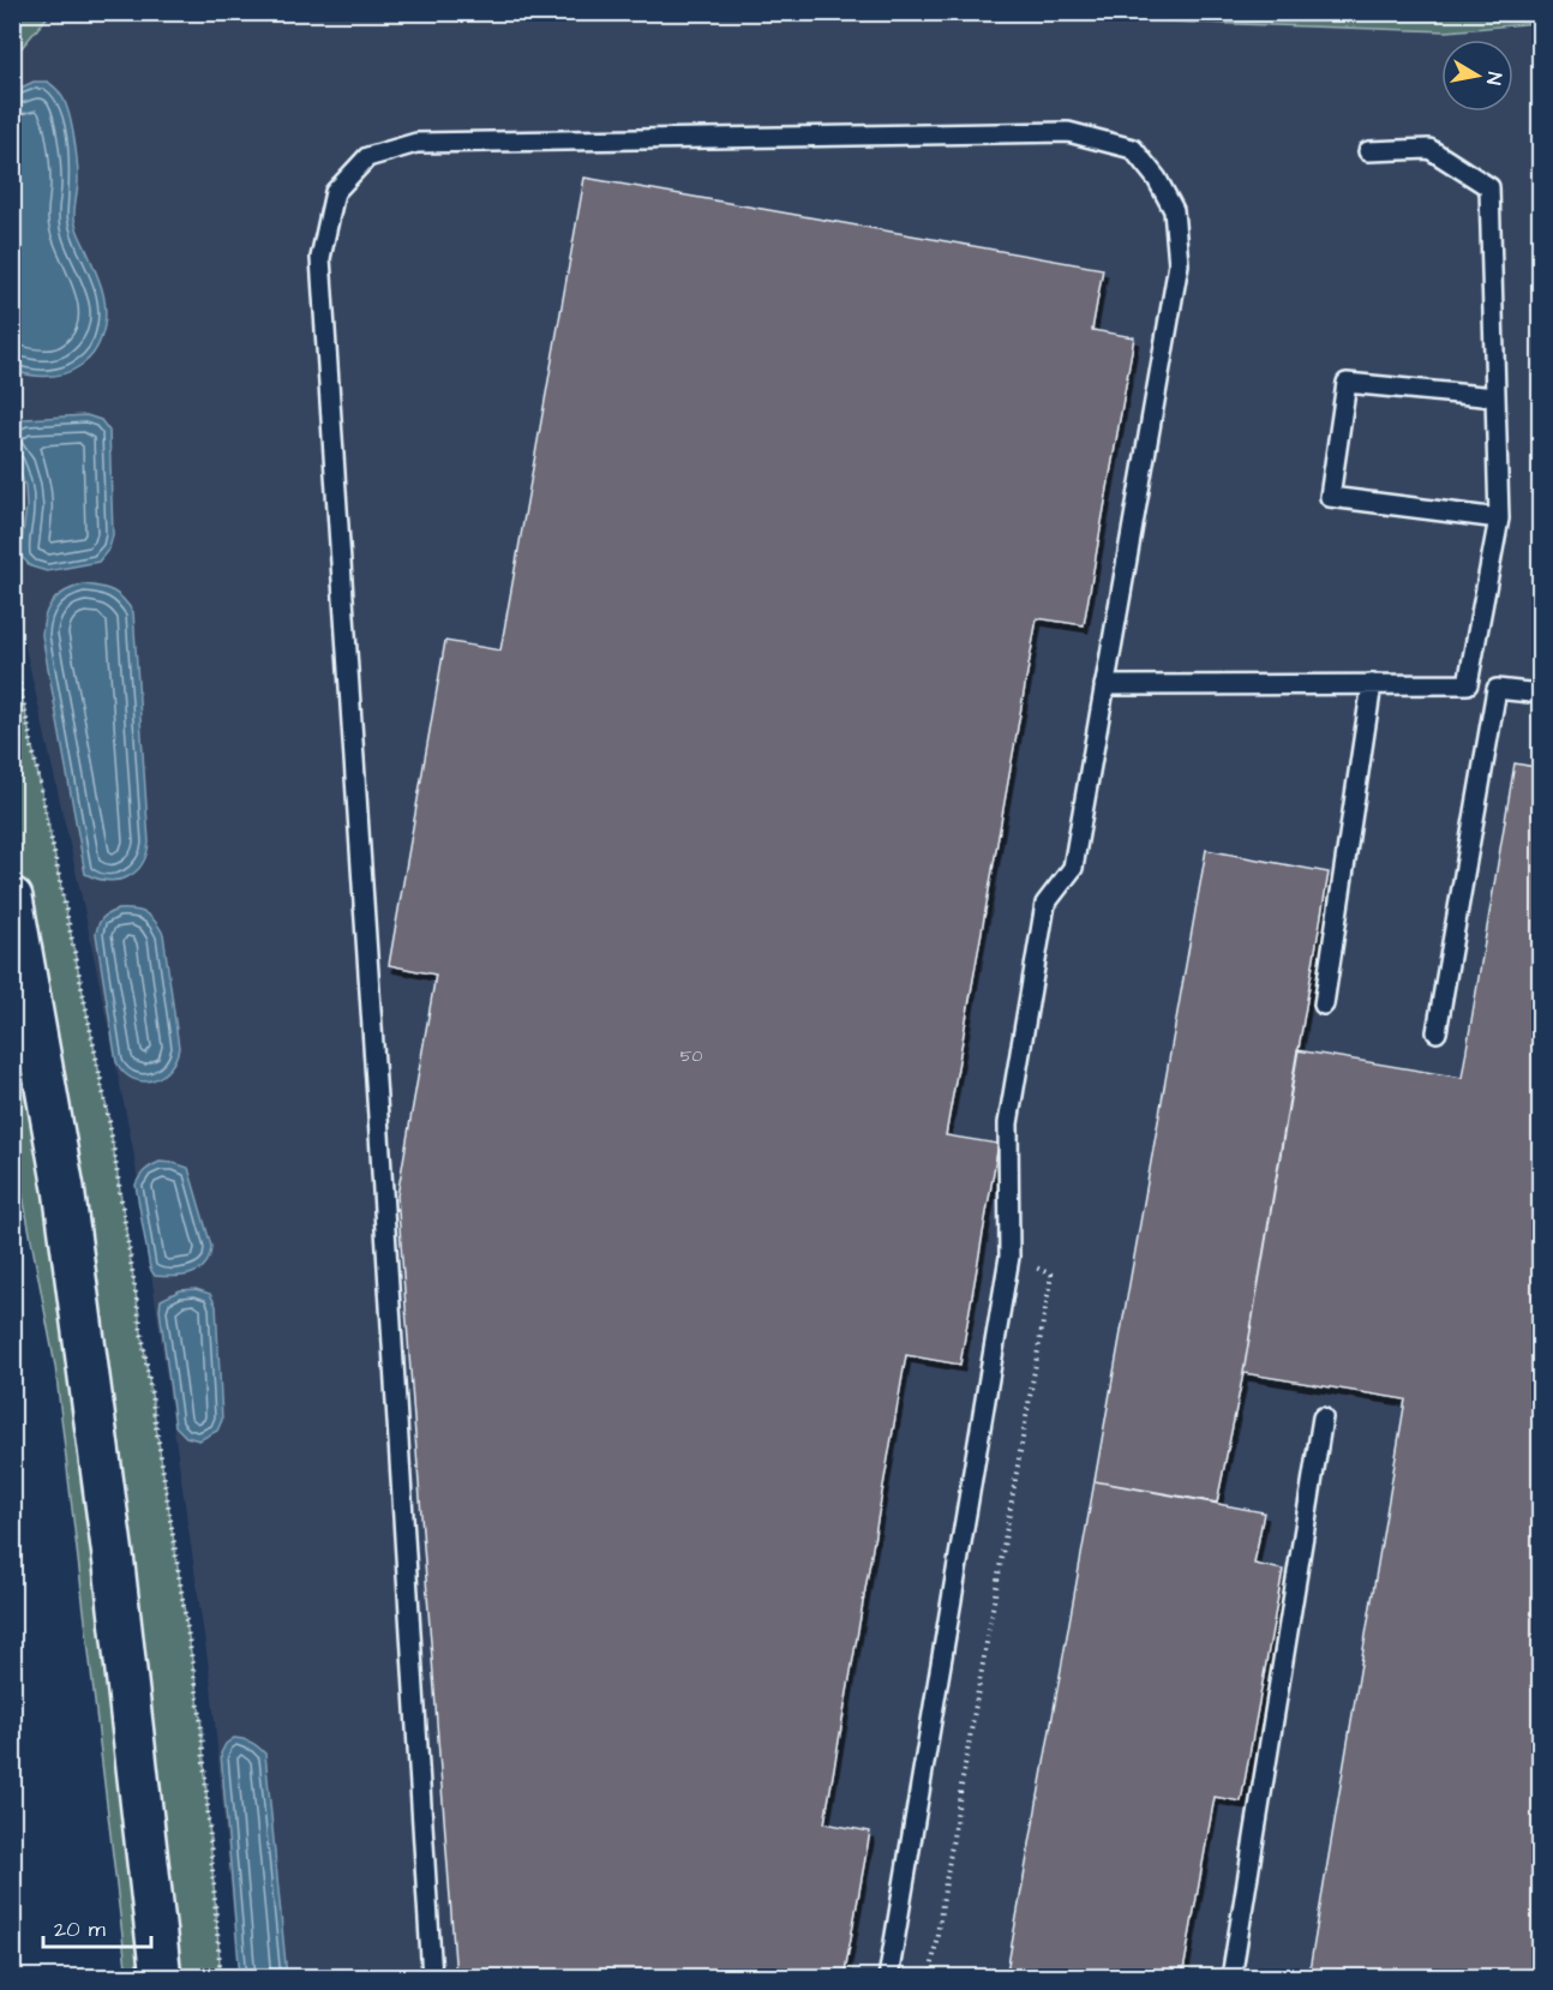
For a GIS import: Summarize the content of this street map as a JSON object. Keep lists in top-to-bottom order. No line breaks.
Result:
{"house_numbers":["50"],"scale_bar":"20 m","north":"right"}
